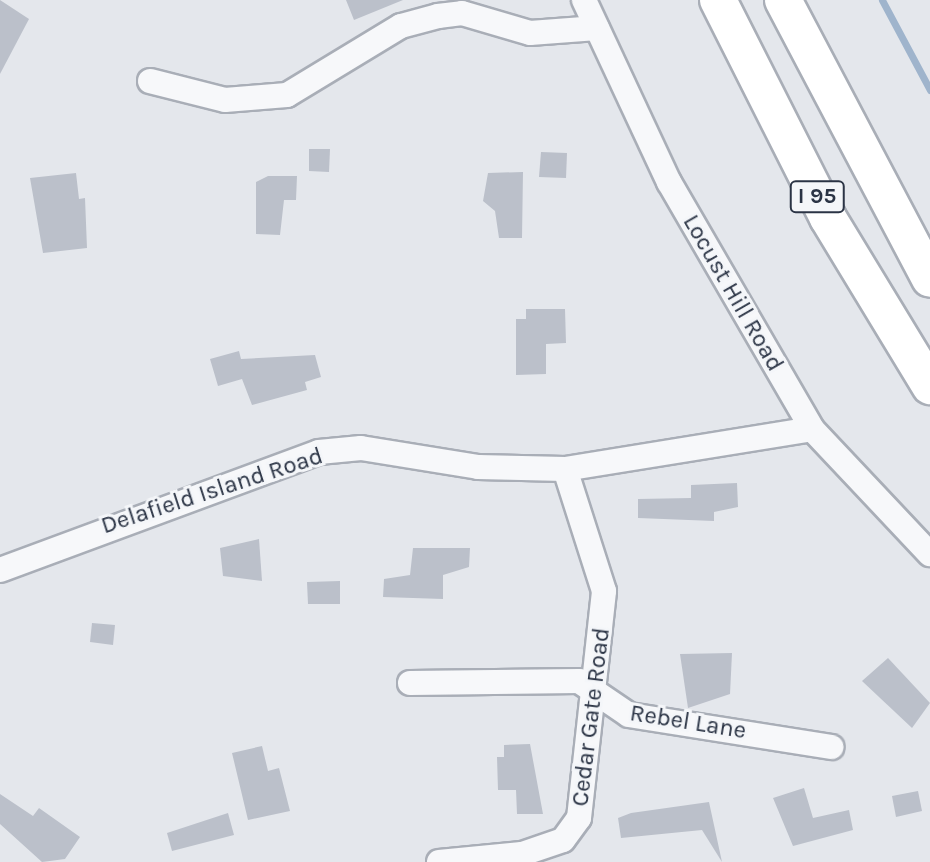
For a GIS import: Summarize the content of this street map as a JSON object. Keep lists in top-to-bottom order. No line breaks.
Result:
{"streets":{"highway":["I 95"],"street":["Locust Hill Road","Delafield Island Road","Cedar Gate Road","Rebel Lane"]},"crossings":[["Locust Hill Road","Delafield Island Road"],["Delafield Island Road","Cedar Gate Road"],["Cedar Gate Road","Rebel Lane"]]}
